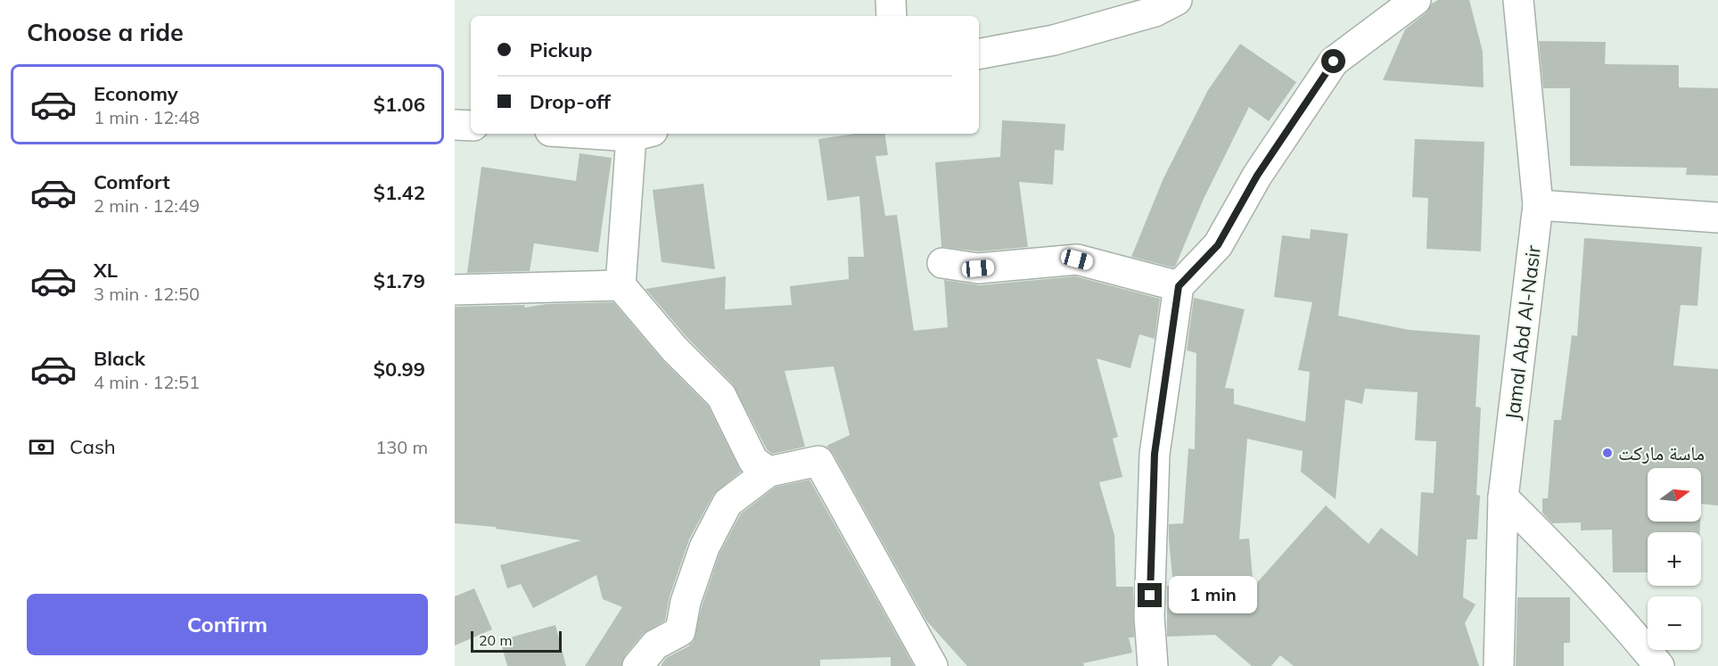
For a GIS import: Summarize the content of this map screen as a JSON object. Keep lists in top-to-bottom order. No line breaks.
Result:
{"streets":{"street":["Jamal Abd Al-Nasir"]},"places":["ماسة ماركت"],"scale_bar":"20 m","north":"right","page":{"heading":"Choose a ride","banner":["Pickup","Drop-off"],"list":[{"name":"Economy","note":"1 min · 12:48","value":"$1.06"},{"name":"Comfort","note":"2 min · 12:49","value":"$1.42"},{"name":"XL","note":"3 min · 12:50","value":"$1.79"},{"name":"Black","note":"4 min · 12:51","value":"$0.99"}],"pay":["Cash","130 m"],"map_buttons":["+","−"],"bubble":"1 min","buttons":"Confirm","scale":"20 m"}}
